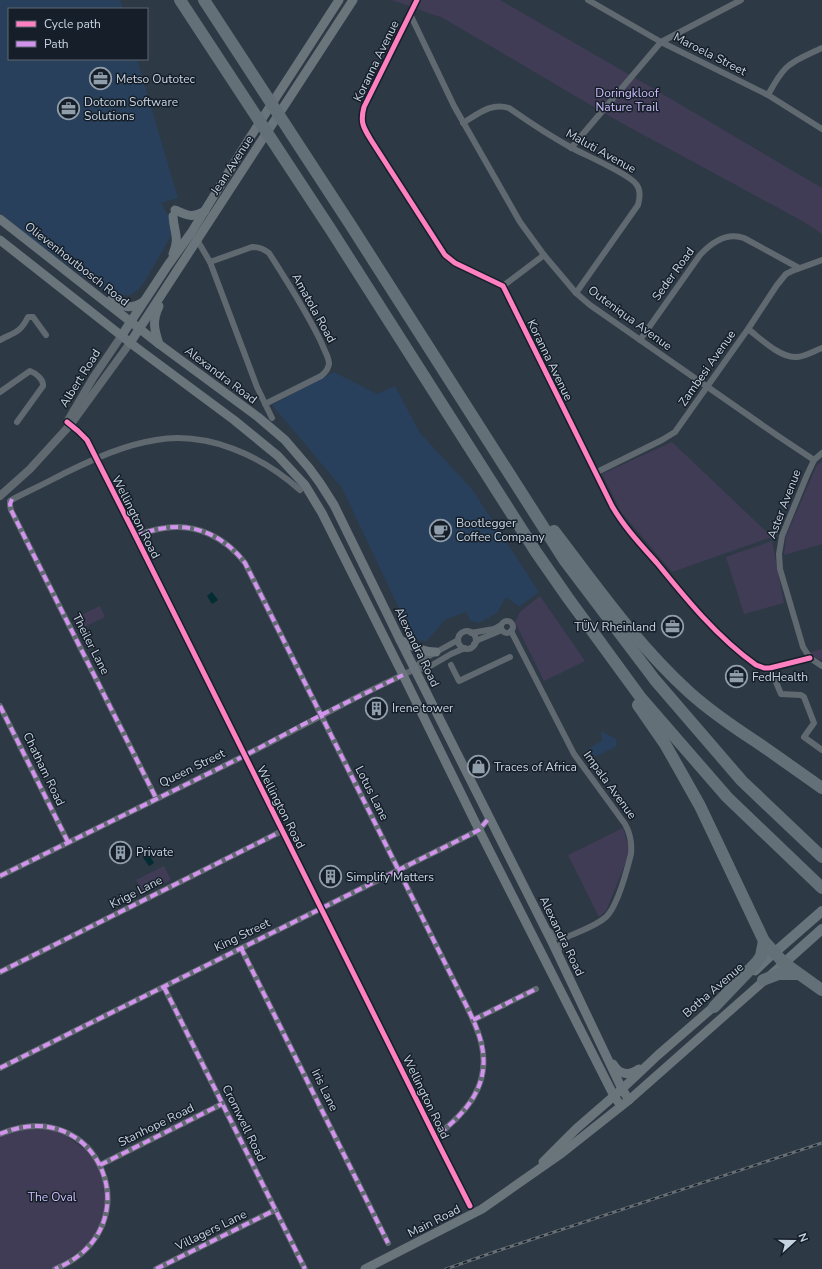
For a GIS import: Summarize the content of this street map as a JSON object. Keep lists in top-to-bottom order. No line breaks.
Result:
{"streets":{"main road":["Jean Avenue","Olievenhoutbosch Road","Alexandra Road","Botha Avenue","Main Road"],"street":["Maroela Street","Koranna Avenue","Maluti Avenue","Seder Road","Amatola Road","Outeniqua Avenue","Zambesi Avenue","Albert Road","Aster Avenue","Wellington Road","Theiler Lane","Queen Street","Chatham Road","Impala Avenue","Lotus Lane","Krige Lane","King Street","Iris Lane","Cromwell Road","Stanhope Road","Villagers Lane"]},"crossings":[["Koranna Avenue","Outeniqua Avenue"],["Koranna Avenue","Zambesi Avenue"],["Maluti Avenue","Outeniqua Avenue"],["Jean Avenue","Olievenhoutbosch Road"],["Jean Avenue","Alexandra Road"],["Jean Avenue","Albert Road"],["Olievenhoutbosch Road","Alexandra Road"],["Seder Road","Outeniqua Avenue"],["Seder Road","Zambesi Avenue"],["Amatola Road","Alexandra Road"],["Outeniqua Avenue","Zambesi Avenue"],["Outeniqua Avenue","Aster Avenue"],["Alexandra Road","Albert Road"],["Alexandra Road","Queen Street"],["Alexandra Road","King Street"],["Alexandra Road","Botha Avenue"],["Alexandra Road","Main Road"],["Albert Road","Wellington Road"],["Wellington Road","Theiler Lane"],["Wellington Road","Queen Street"],["Wellington Road","Lotus Lane"],["Wellington Road","Krige Lane"],["Wellington Road","King Street"],["Theiler Lane","Queen Street"],["Queen Street","Chatham Road"],["Queen Street","Lotus Lane"],["Lotus Lane","King Street"],["King Street","Iris Lane"],["King Street","Cromwell Road"],["Botha Avenue","Main Road"],["Cromwell Road","Stanhope Road"],["Cromwell Road","Villagers Lane"]],"parks":["Doringkloof Nature Trail","The Oval"],"places":{"office":["Metso Outotec","Dotcom Software Solutions","TÜV Rheinland","FedHealth"],"cafe":["Bootlegger Coffee Company"],"building":["Irene tower","Private","Simplify Matters"],"shop":["Traces of Africa"]},"legend":["Cycle path","Path"],"north":"right"}
